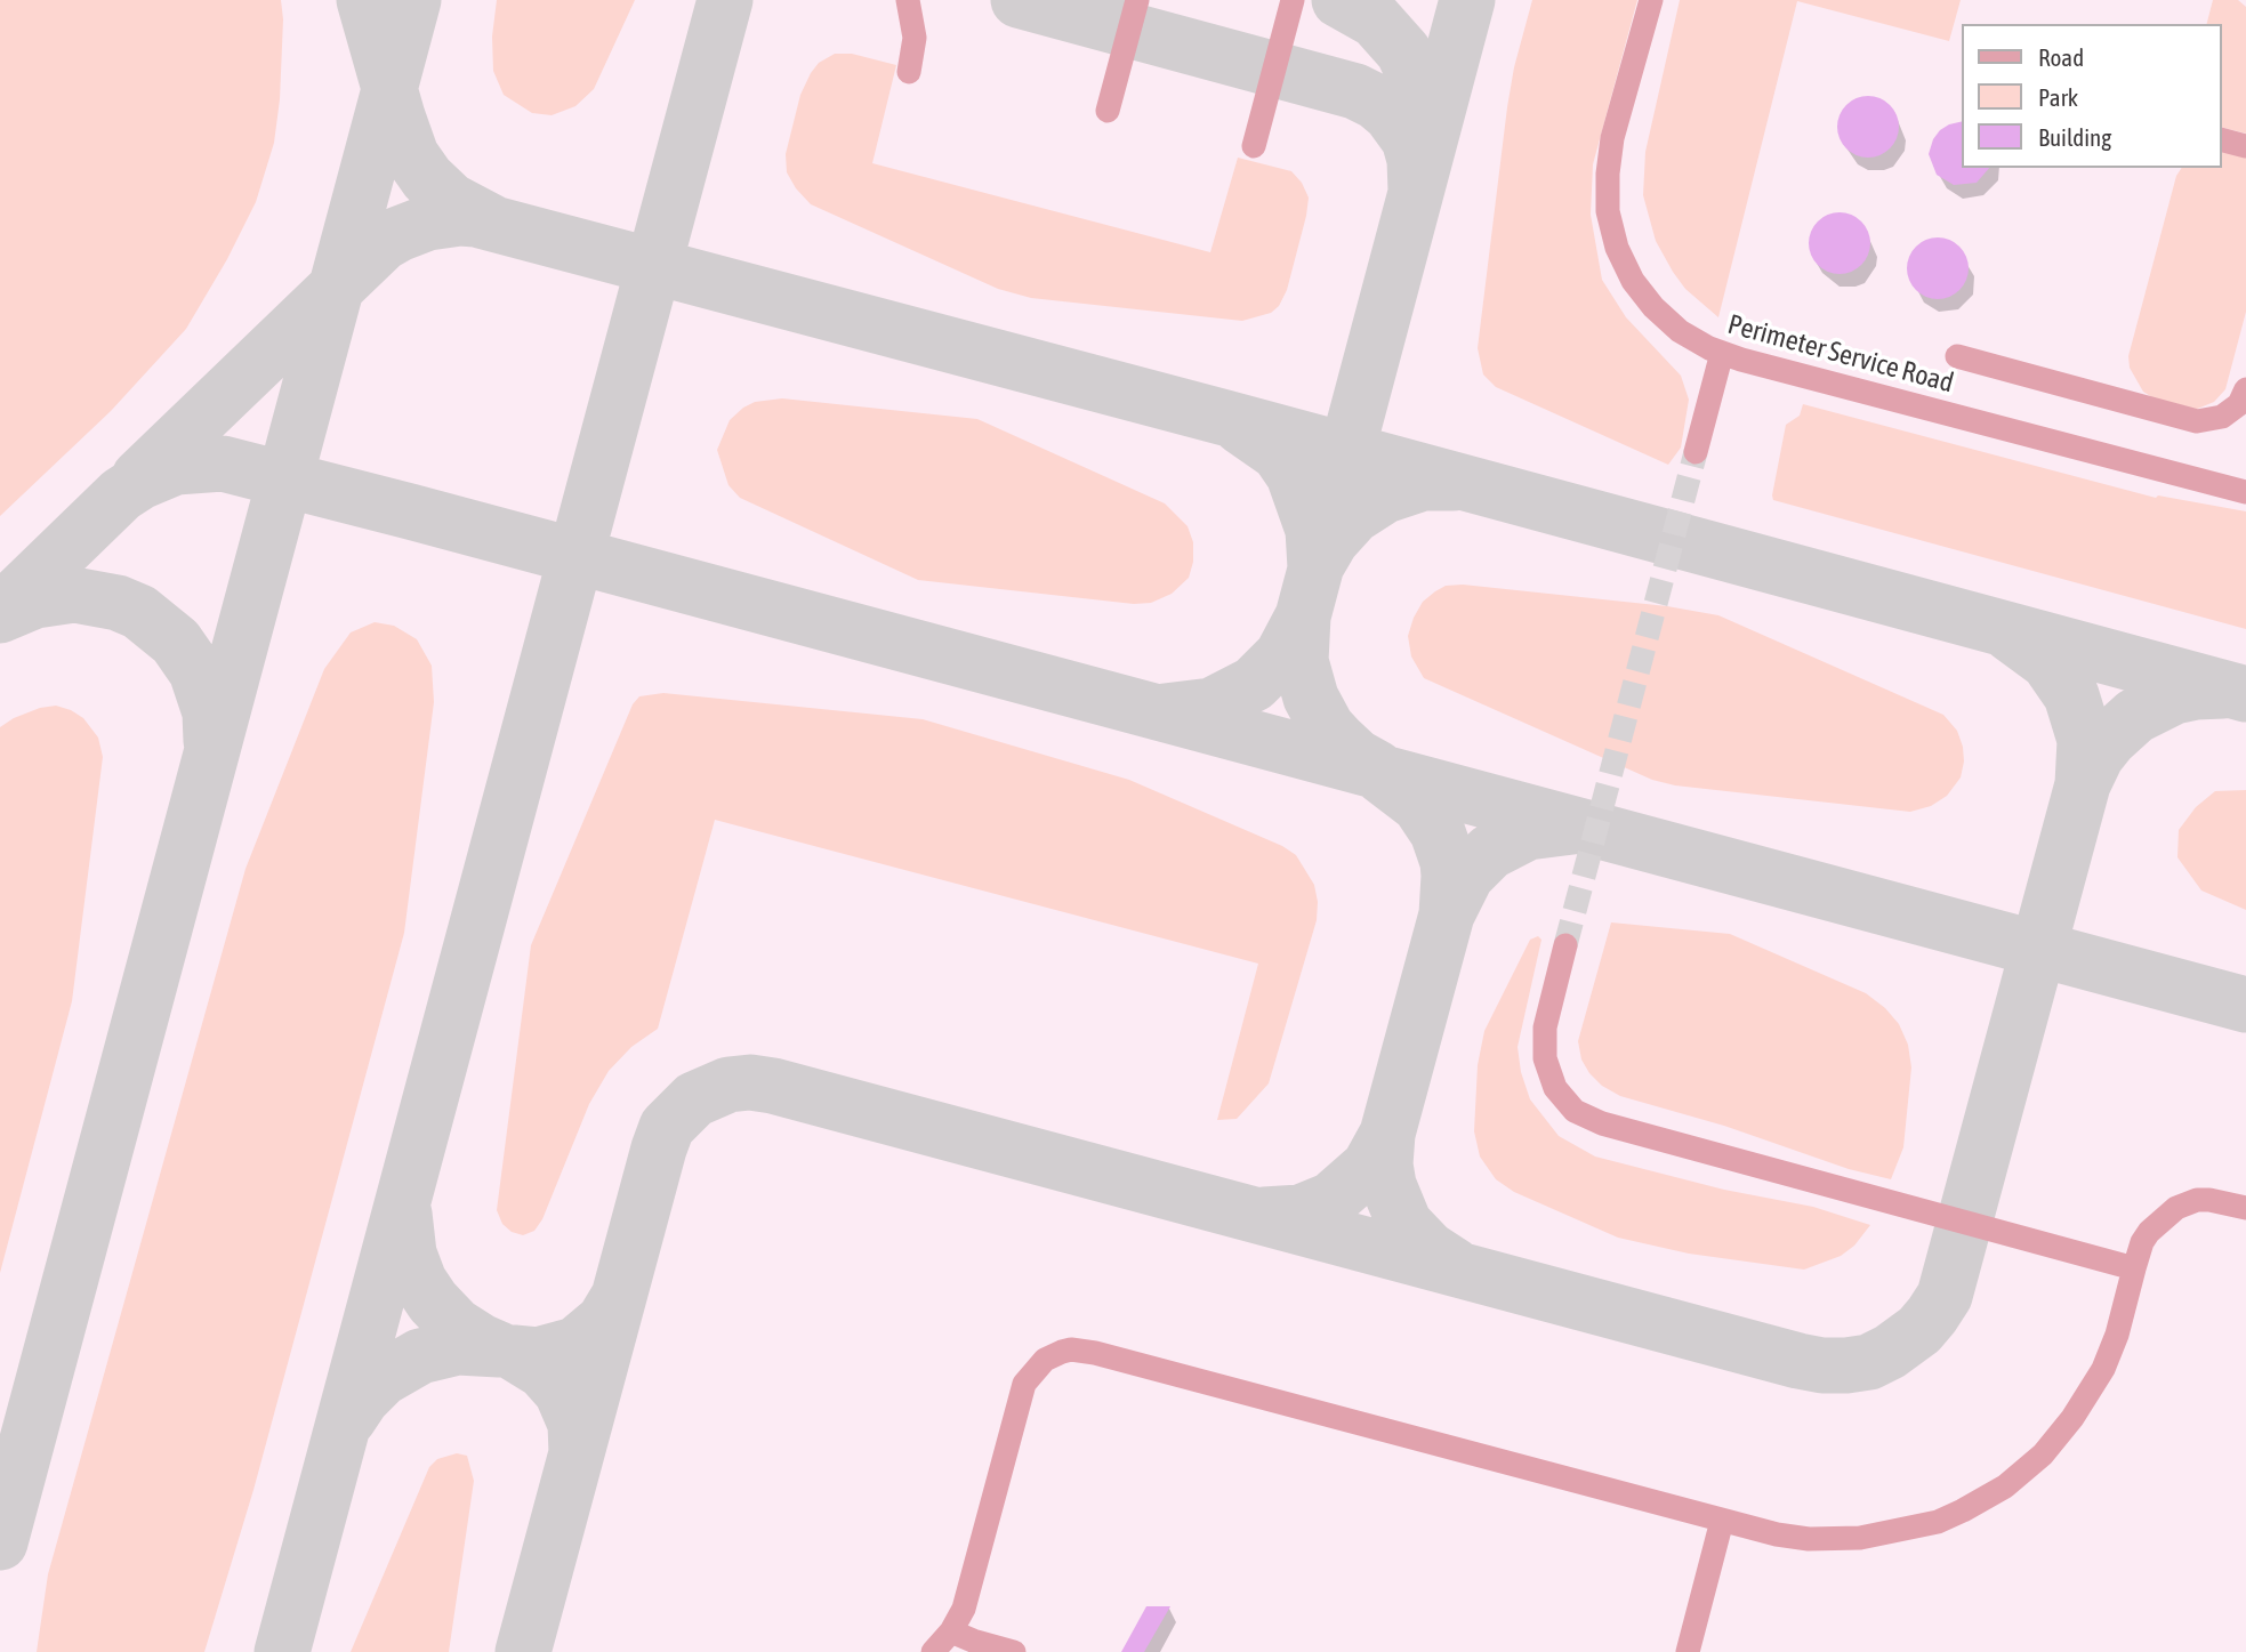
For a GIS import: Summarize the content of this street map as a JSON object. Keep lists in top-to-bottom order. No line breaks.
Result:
{"streets":{"lane":["Perimeter Service Road"]},"legend":["Road","Park","Building"]}
